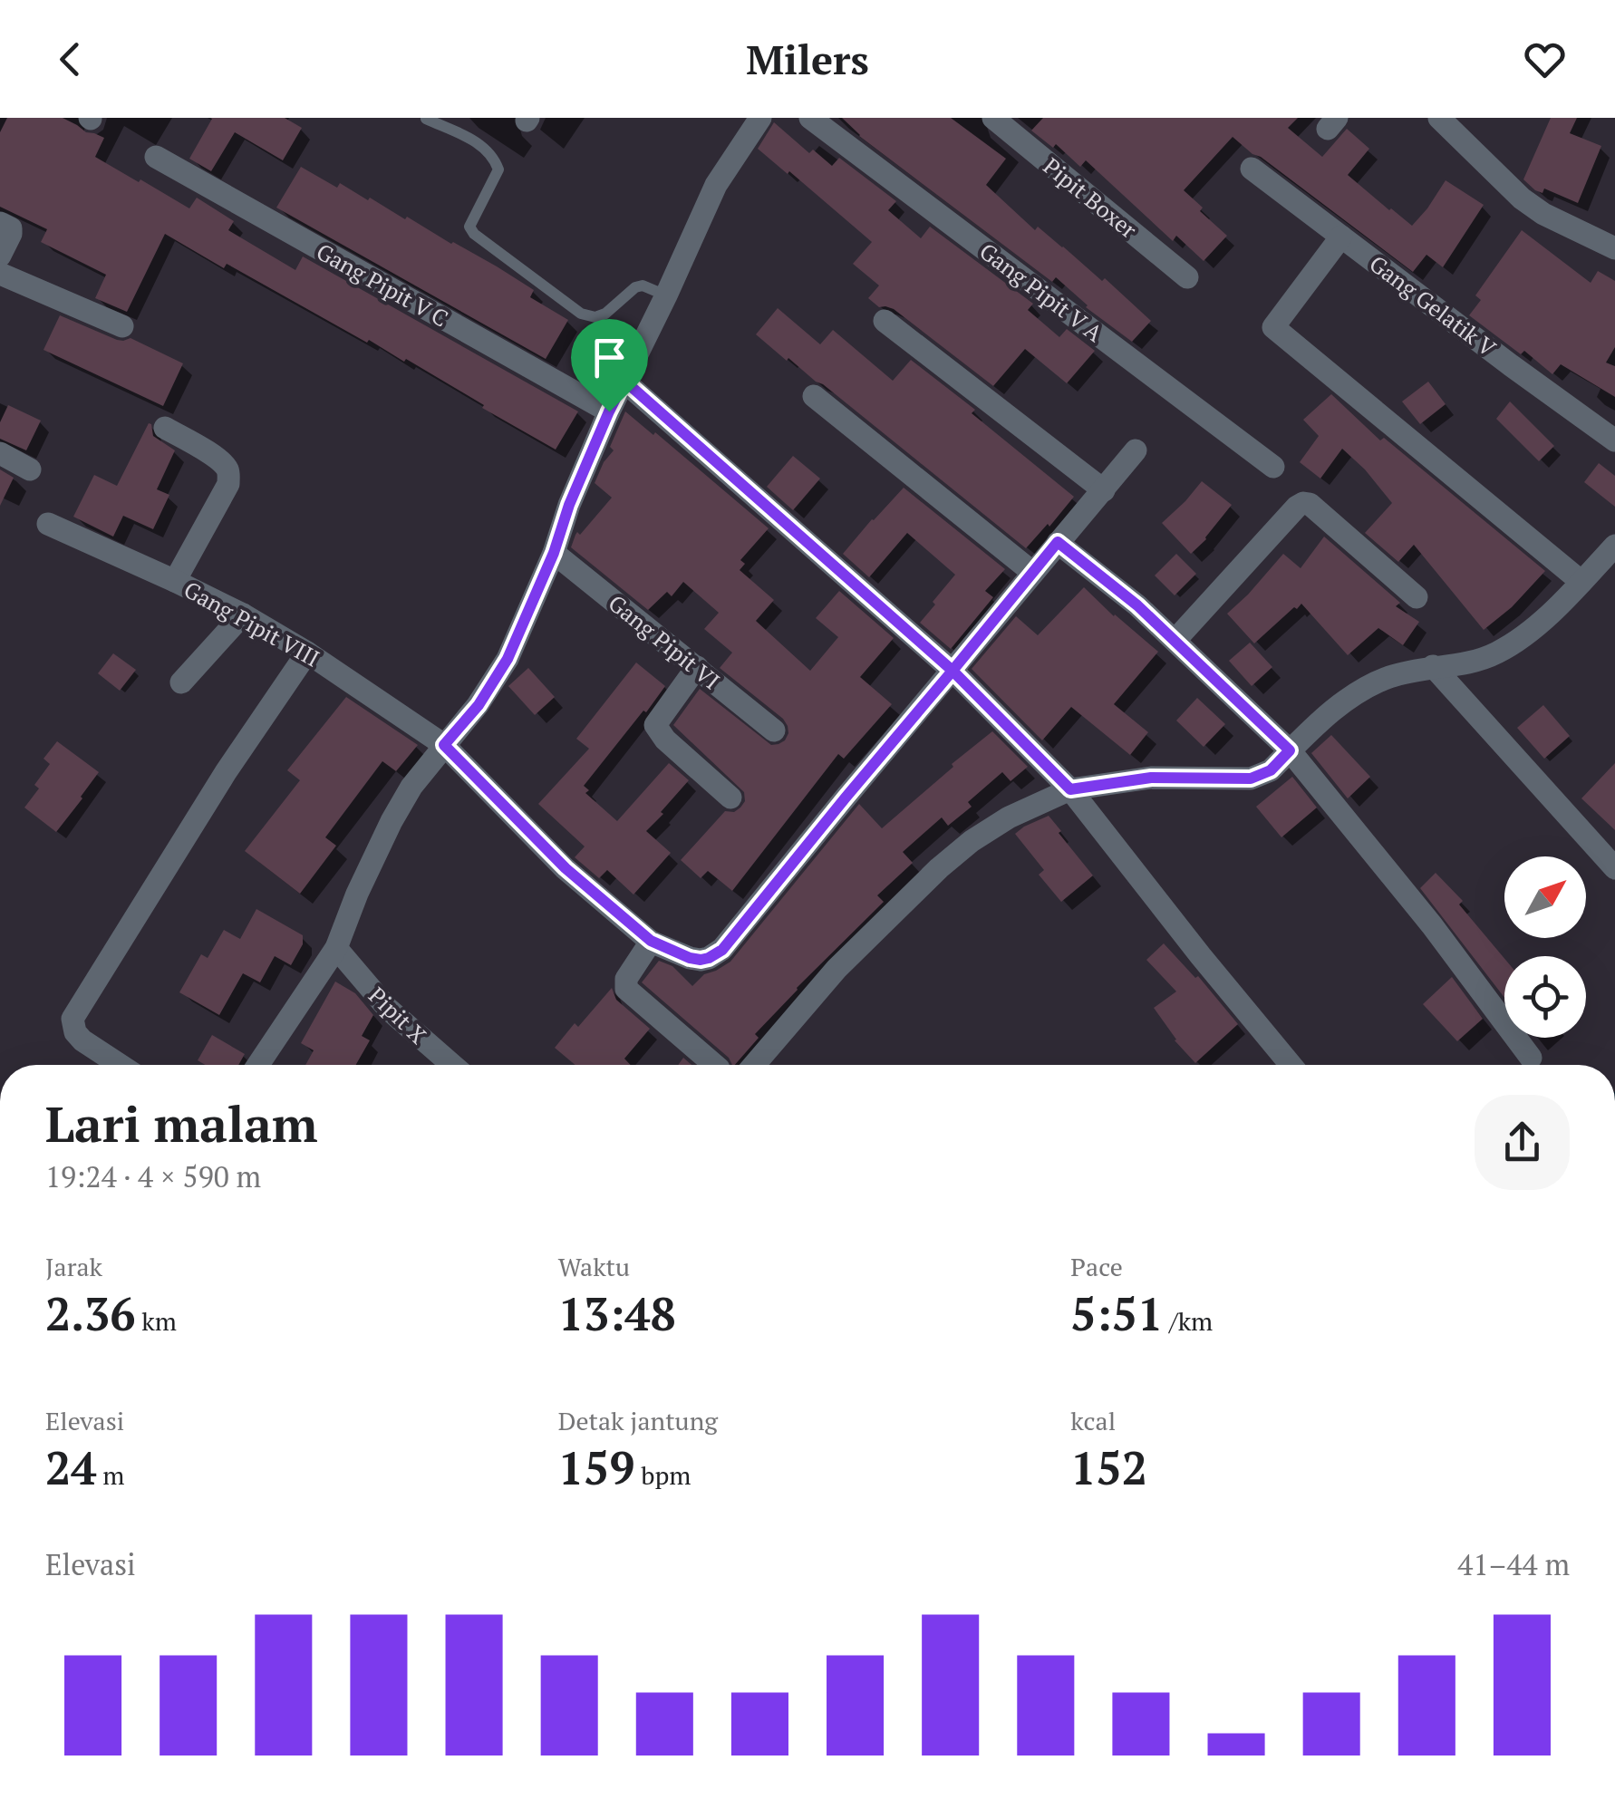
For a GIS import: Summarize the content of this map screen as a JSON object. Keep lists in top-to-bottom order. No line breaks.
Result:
{"streets":{"street":["Pipit Boxer","Gang Pipit V C","Gang Pipit V A","Gang Gelatik V","Gang Pipit VIII","Gang Pipit VI","Pipit X"]},"north":"top right","page":{"header":"Milers","heading":["Lari malam","19:24 · 4 × 590 m"],"stats":[["Jarak","2.36 km"],["Waktu","13:48"],["Pace","5:51 /km"],["Elevasi","24 m"],["Detak jantung","159 bpm"],["kcal","152"]],"chart":["Elevasi","41–44 m"]}}
